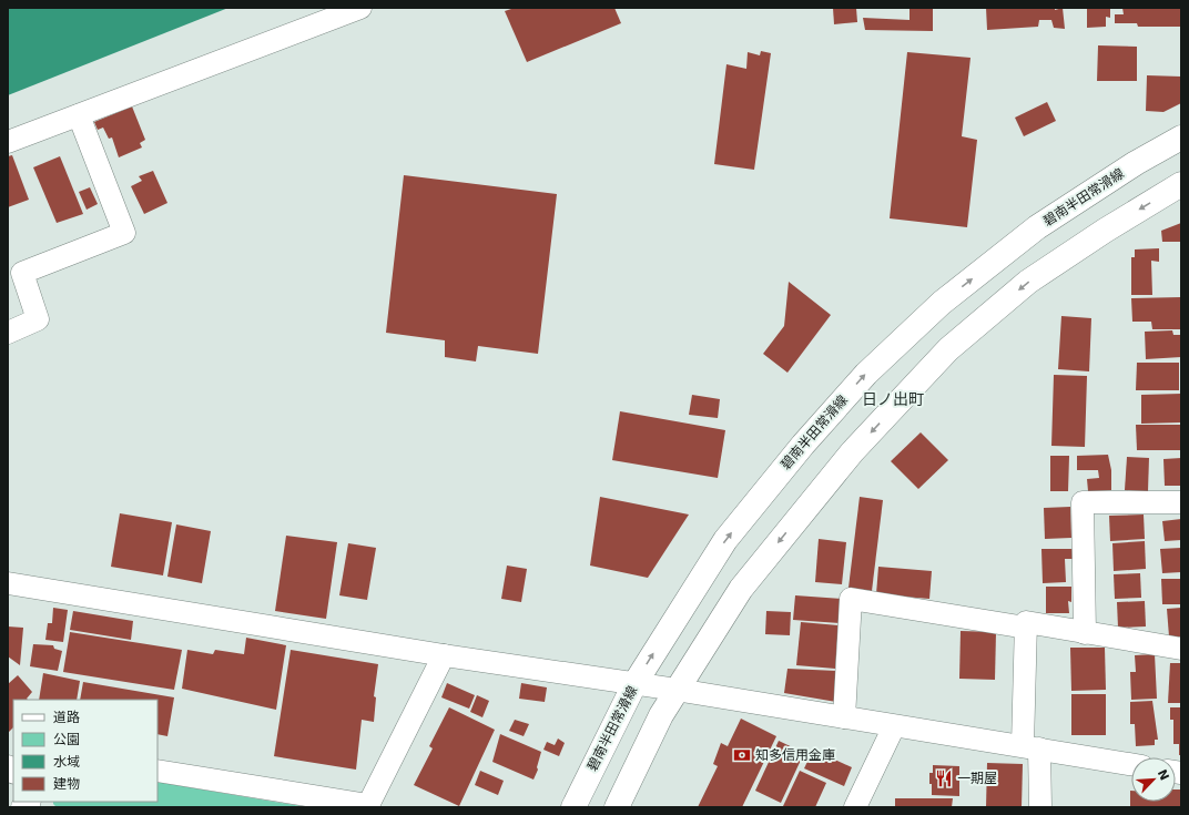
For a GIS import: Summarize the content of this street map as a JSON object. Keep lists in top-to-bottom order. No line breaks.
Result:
{"streets":{"main road":["碧南半田常滑線"]},"districts":["日ノ出町"],"places":{"bank":["知多信用金庫"],"restaurant":["一期屋"]},"legend":["道路","公園","水域","建物"],"north":"top right"}
